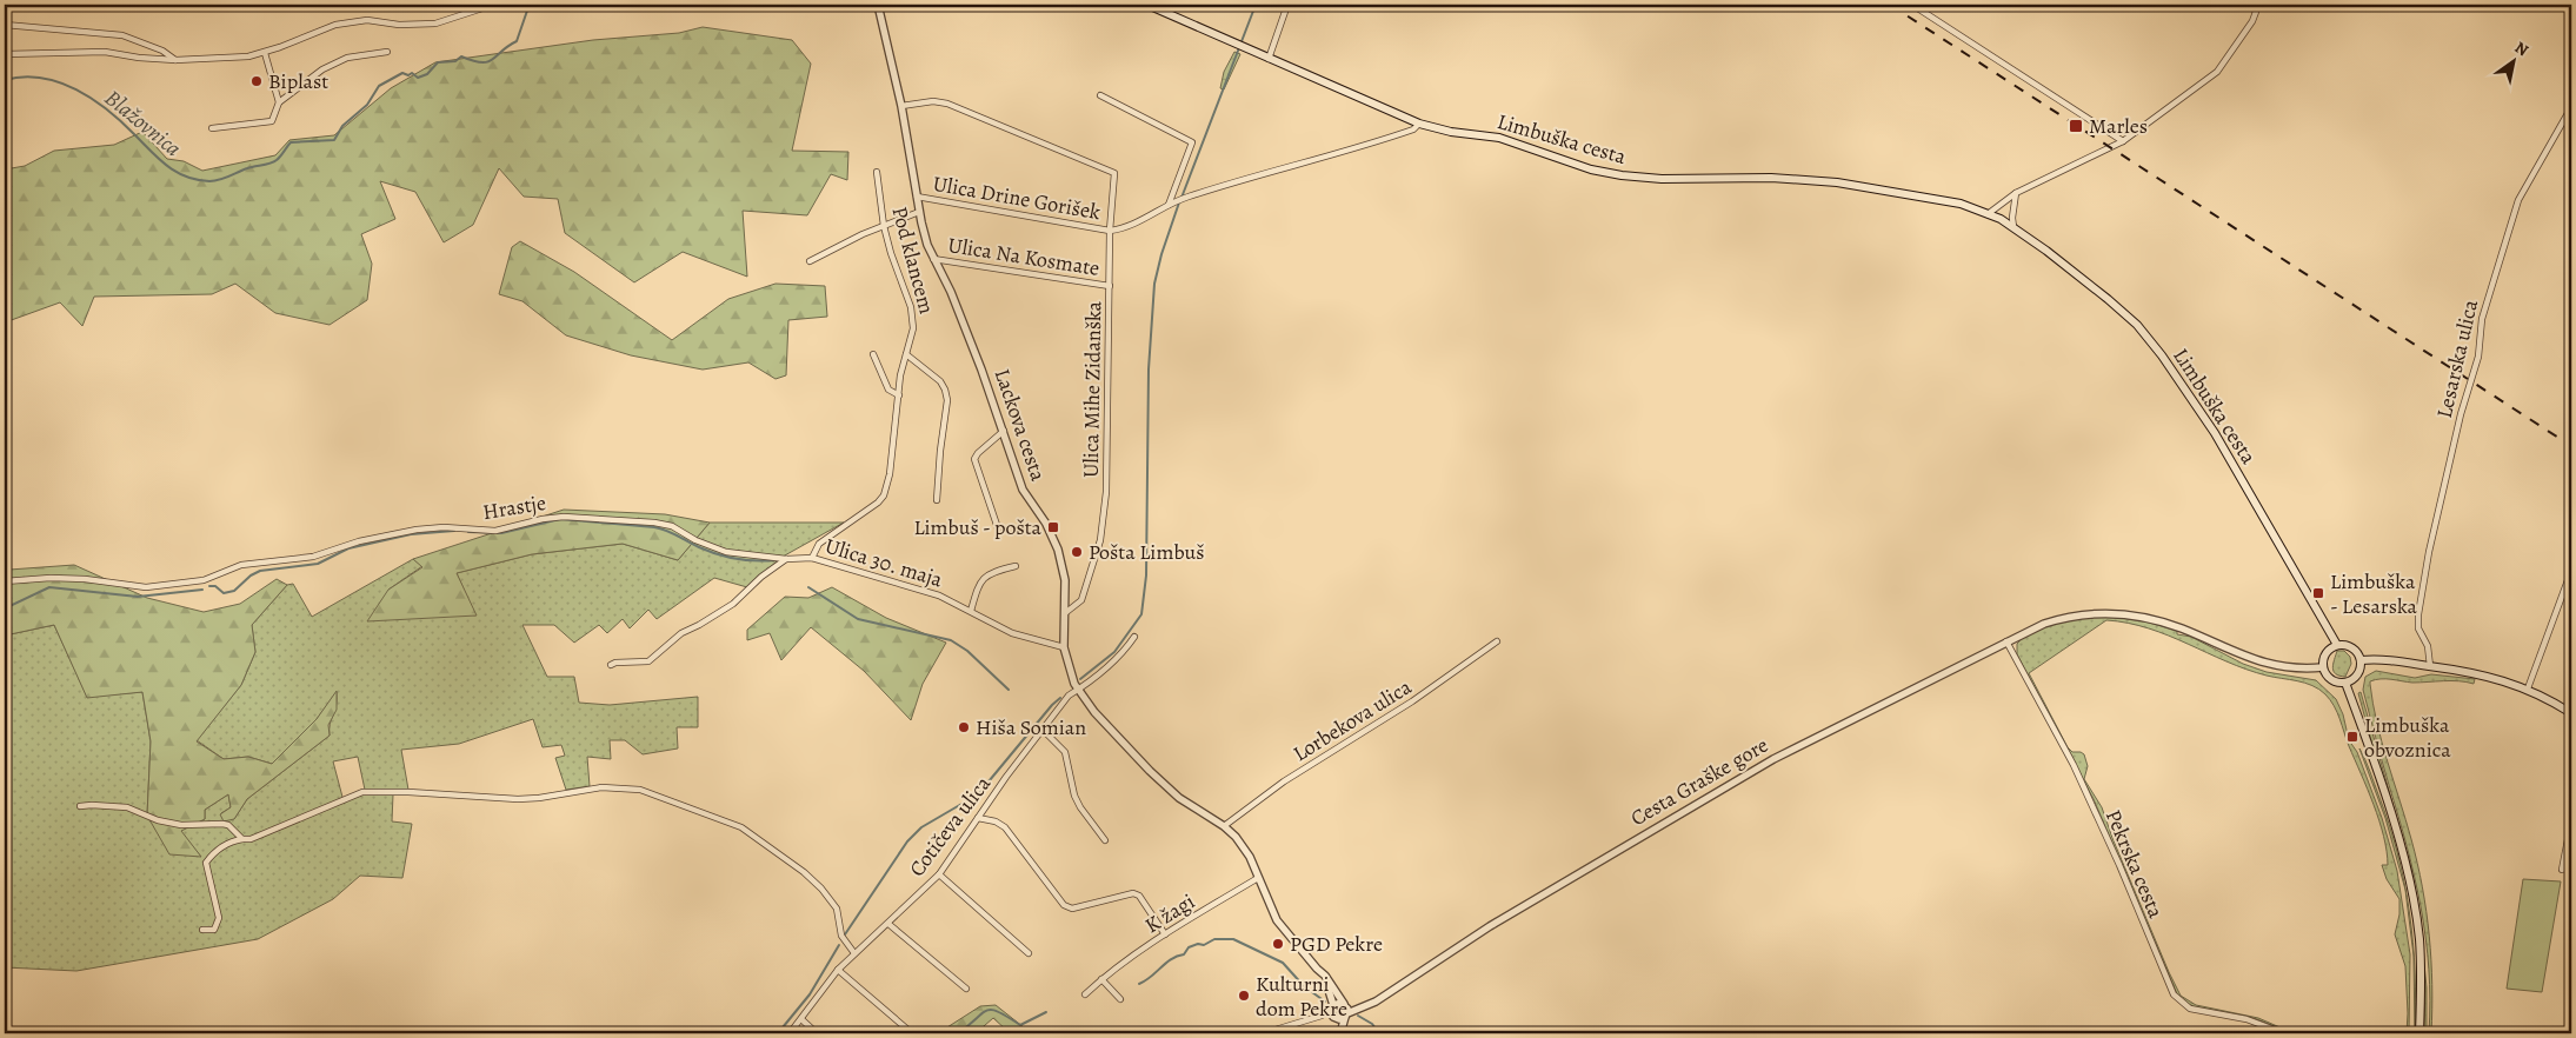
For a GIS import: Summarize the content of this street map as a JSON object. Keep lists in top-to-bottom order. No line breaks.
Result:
{"streets":{"main road":["Limbuška cesta"],"street":["Ulica Drine Gorišek","Ulica Na Kosmate","Pod klancem","Lesarska ulica","Ulica Mihe Zidanška","Lackova cesta","Hrastje","Ulica 30. maja","Lorbekova ulica","Cesta Graške gore","Cotičeva ulica","Pekrska cesta","K žagi"]},"crossings":[["Limbuška cesta","Cesta Graške gore"],["Ulica Drine Gorišek","Ulica Mihe Zidanška"],["Ulica Drine Gorišek","Lackova cesta"],["Ulica Na Kosmate","Ulica Mihe Zidanška"],["Ulica Na Kosmate","Lackova cesta"],["Pod klancem","Ulica 30. maja"],["Ulica Mihe Zidanška","Lackova cesta"],["Lackova cesta","Ulica 30. maja"],["Lackova cesta","Lorbekova ulica"],["Lackova cesta","Cotičeva ulica"],["Lackova cesta","K žagi"],["Hrastje","Ulica 30. maja"],["Cesta Graške gore","Pekrska cesta"]],"water":["Blažovnica"],"places":{"other":["Biplast","Pošta Limbuš","Hiša Somian","PGD Pekre","Kulturni dom Pekre"],"transit":["Marles","Limbuš - pošta","Limbuška - Lesarska","Limbuška obvoznica"]},"north":"top right"}
